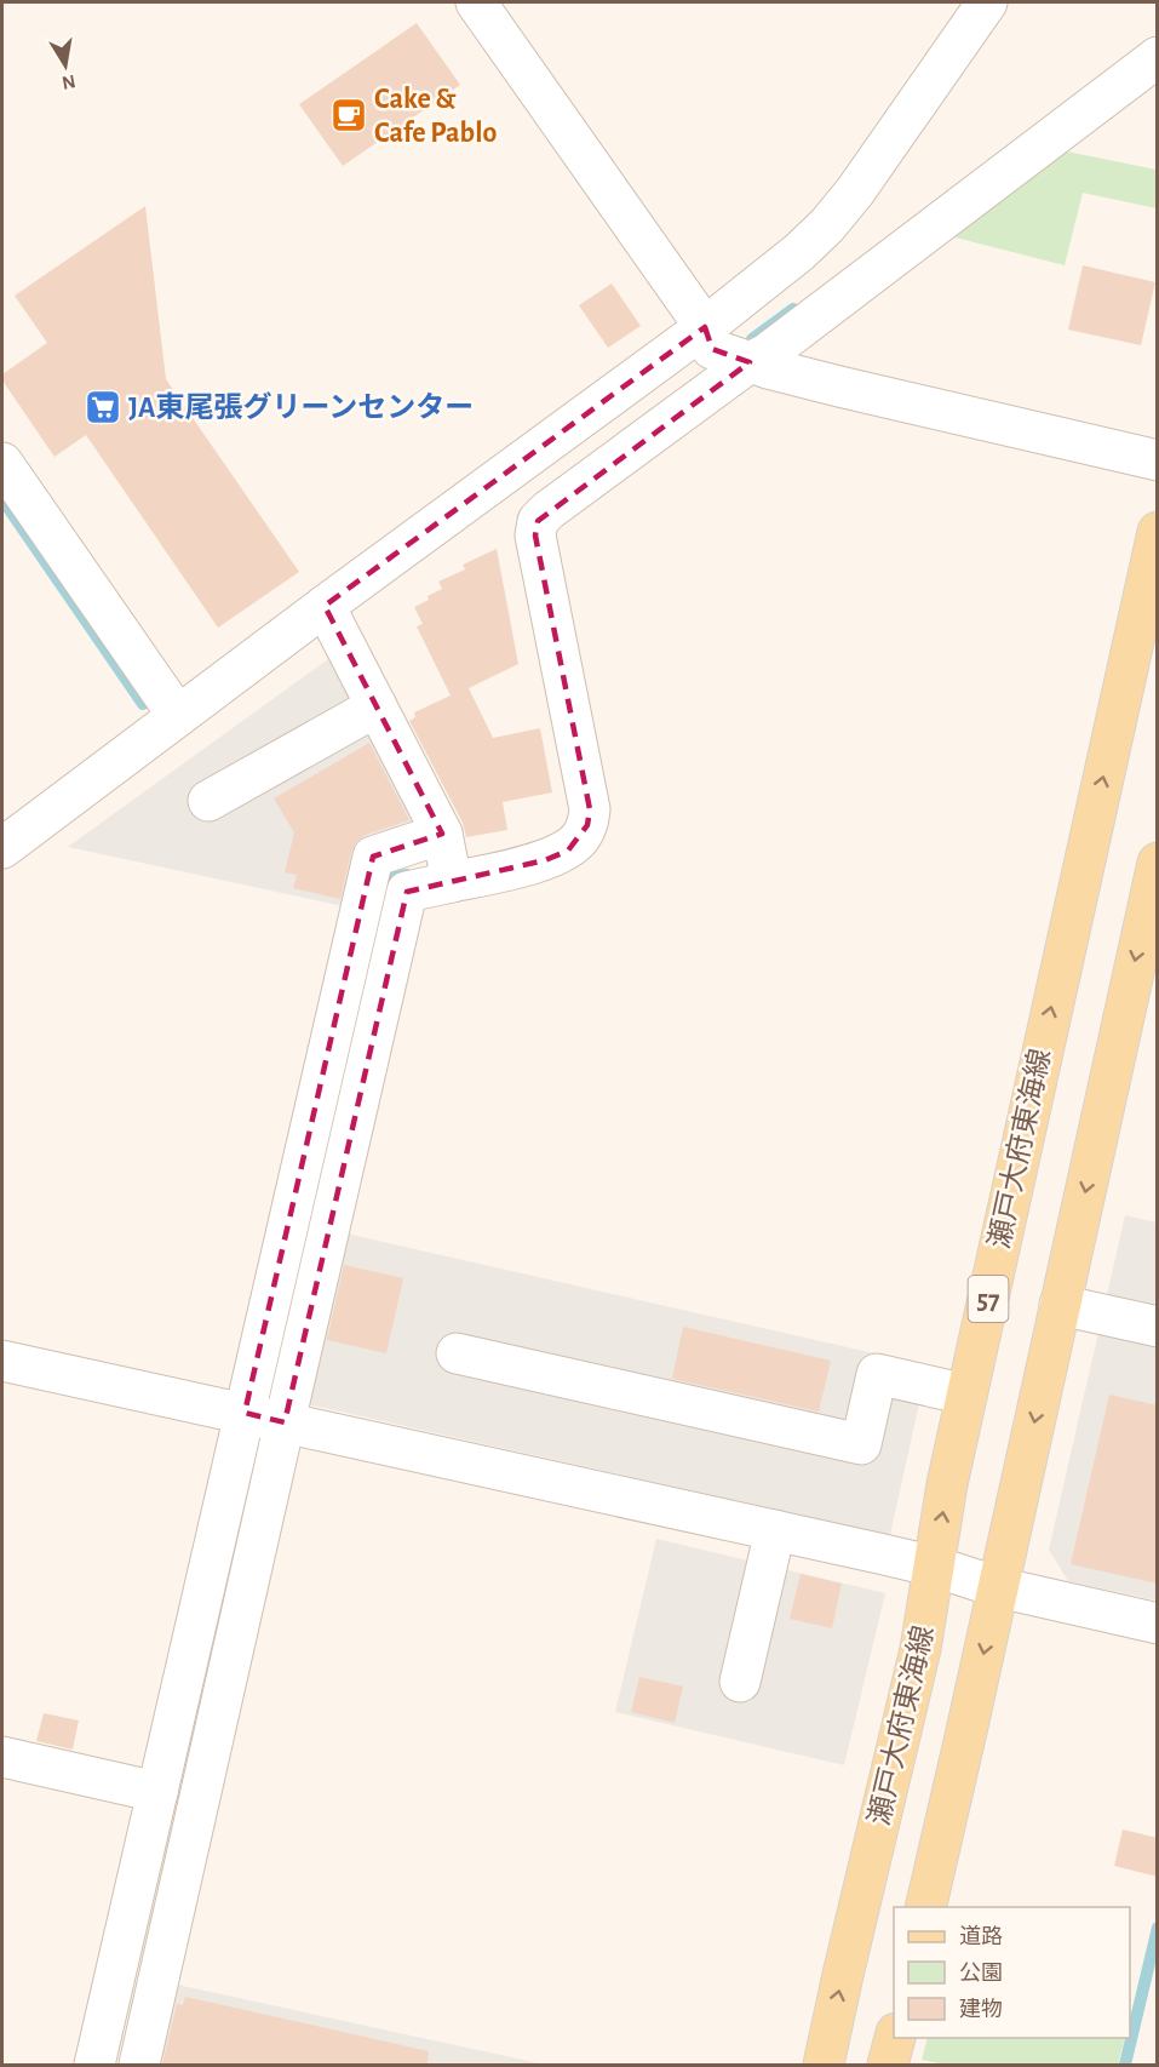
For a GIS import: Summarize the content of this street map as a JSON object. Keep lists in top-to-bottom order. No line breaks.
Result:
{"streets":{"main road":["瀬戸大府東海線","57"]},"places":{"cafe":["Cake & Cafe Pablo"],"supermarket":["JA東尾張グリーンセンター"]},"legend":["道路","公園","建物"],"north":"bottom"}
